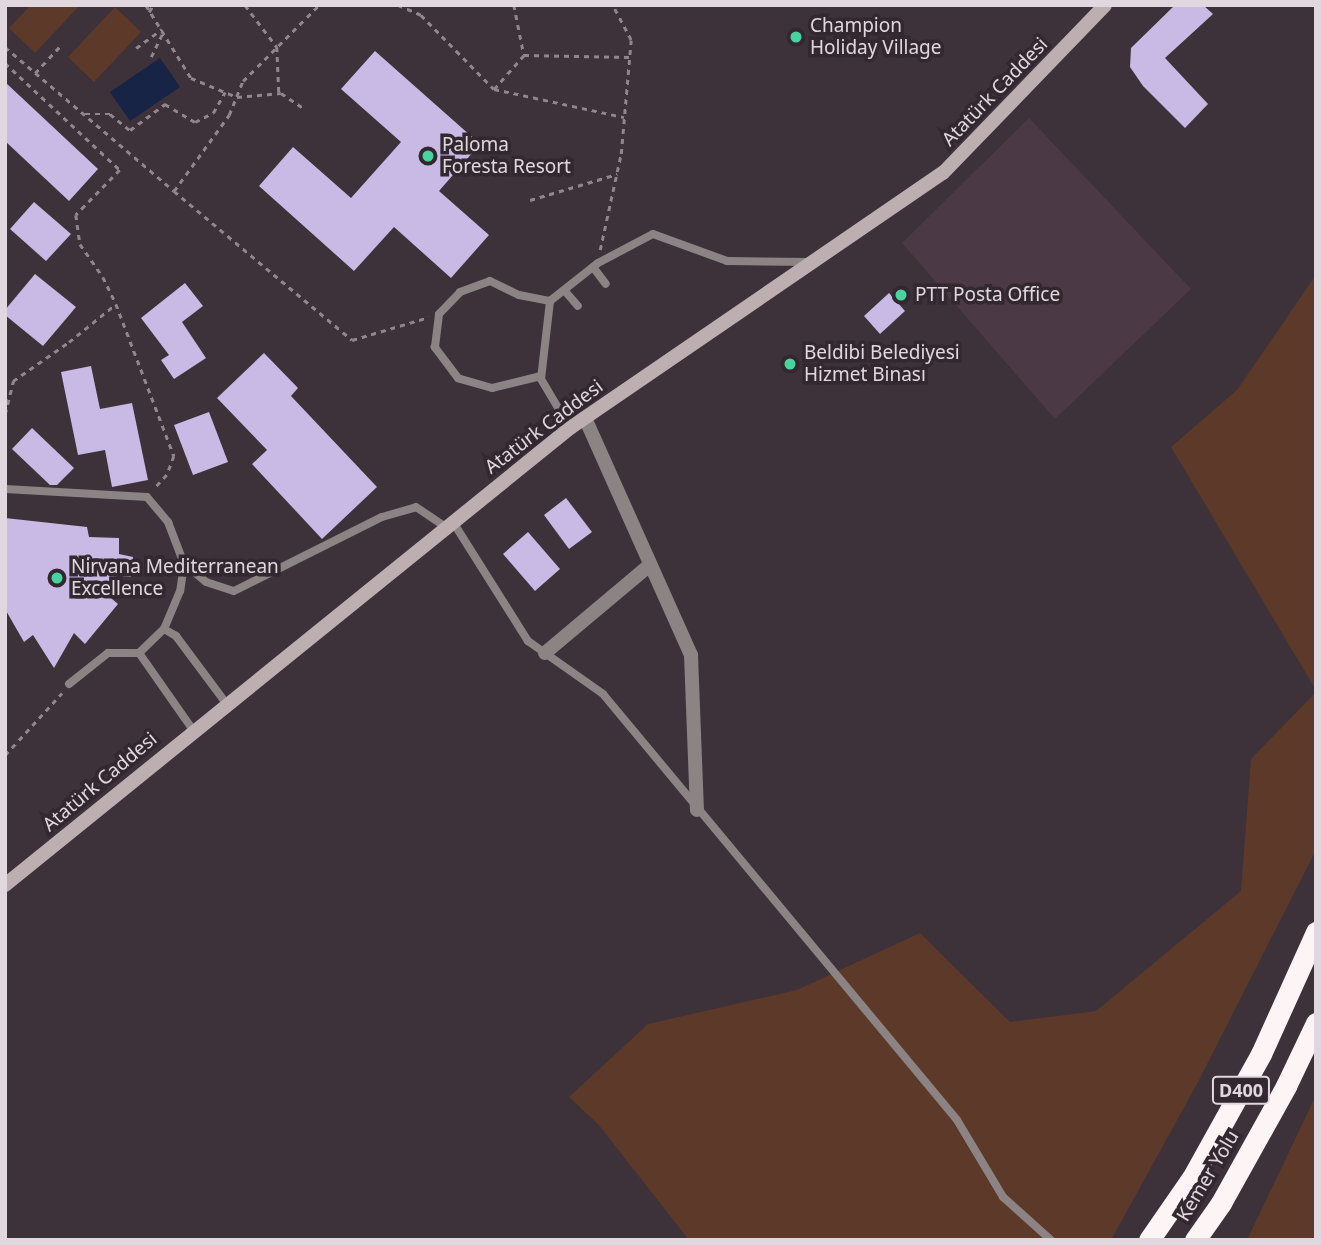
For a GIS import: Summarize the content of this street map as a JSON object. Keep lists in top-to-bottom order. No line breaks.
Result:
{"streets":{"highway":["D400","Kemer Yolu"],"street":["Atatürk Caddesi"]},"places":["Champion Holiday Village","Paloma Foresta Resort","PTT Posta Office","Beldibi Belediyesi Hizmet Binası","Nirvana Mediterranean Excellence"]}
